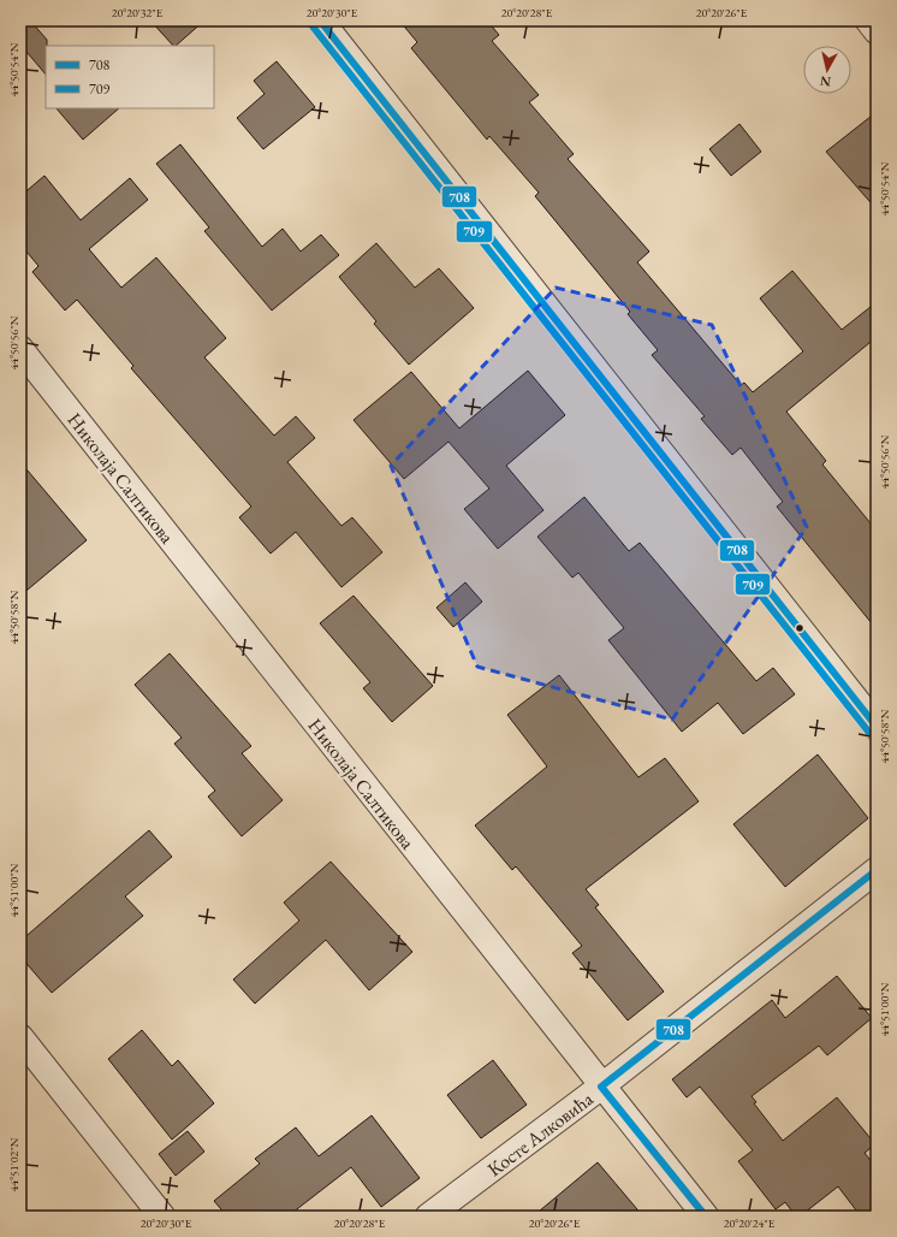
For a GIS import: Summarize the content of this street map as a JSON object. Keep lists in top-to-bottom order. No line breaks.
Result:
{"streets":{"street":["Николаја Салтикова","Косте Алковића"]},"crossings":[["Николаја Салтикова","Косте Алковића"]],"lines":["transit line 708","transit line 709"],"legend":["708","709"],"north":"bottom","coordinates":["20°20'32\"E","20°20'30\"E","20°20'28\"E","20°20'26\"E","44°50'54\"N","44°50'56\"N","44°50'58\"N","44°51'00\"N","44°51'02\"N","20°20'24\"E"]}
